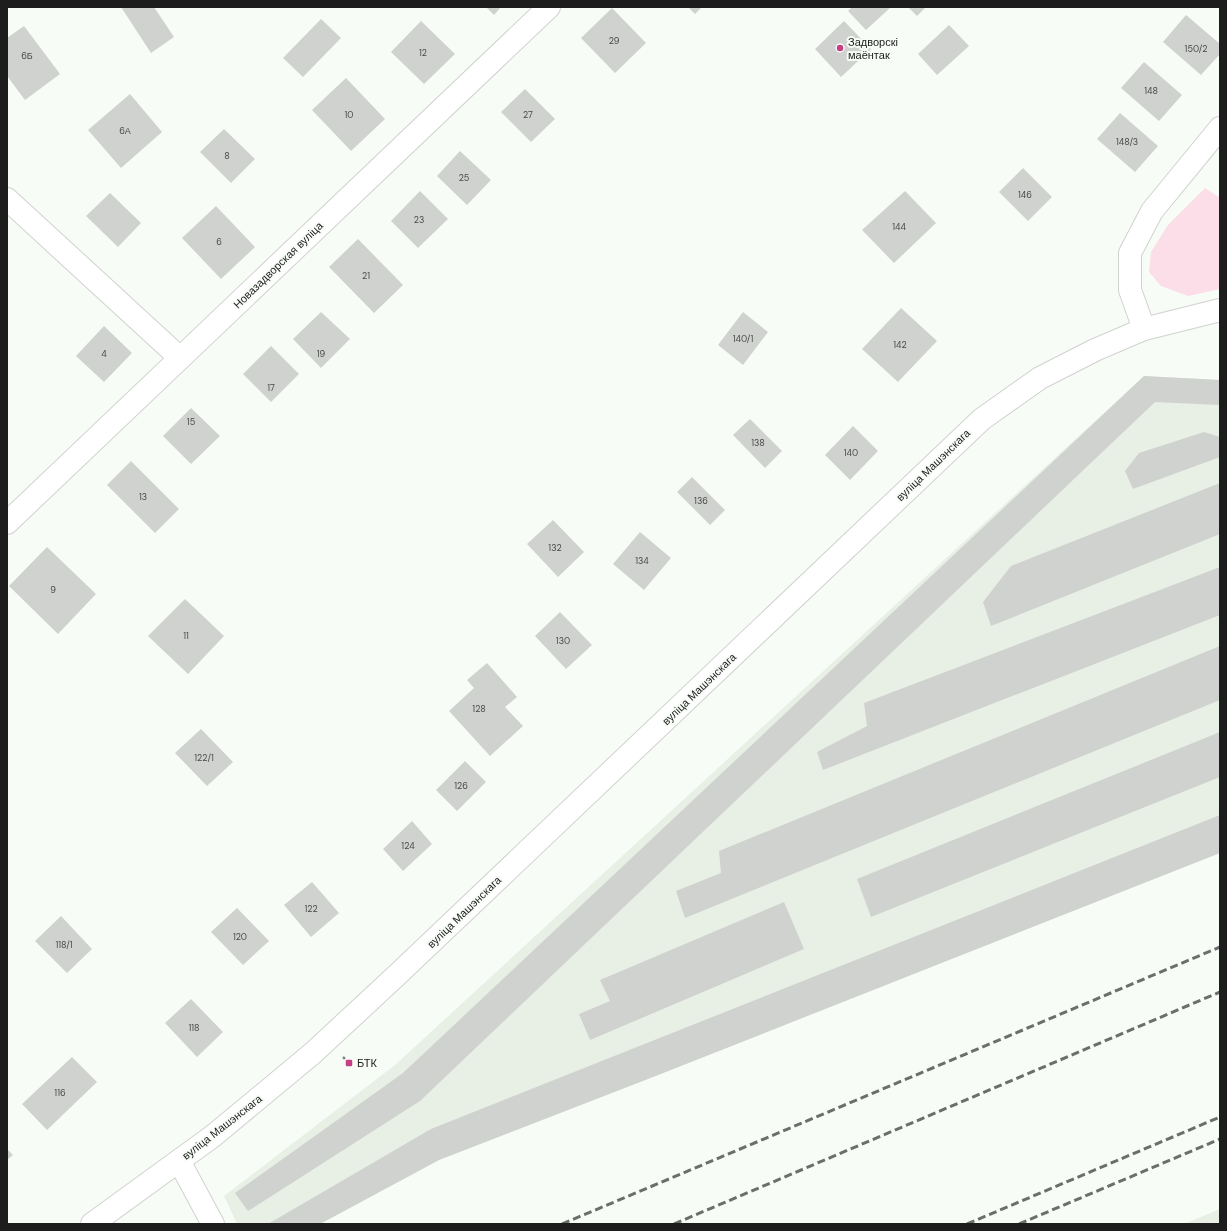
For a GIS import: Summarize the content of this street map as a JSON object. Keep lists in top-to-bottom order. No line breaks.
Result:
{"streets":{"main road":["Новазадворская вуліца","вуліца Машэнскага"]},"places":{"other":["Задворскі маёнтак"],"transit":["БТК"]},"house_numbers":["29","150/2","12","6Б","148","10","27","6А","148/3","8","25","146","23","144","6","21","140/1","142","4","19","17","15","138","140","13","136","132","134","9","11","130","128","122/1","126","124","122","120","118/1","118","116"]}
